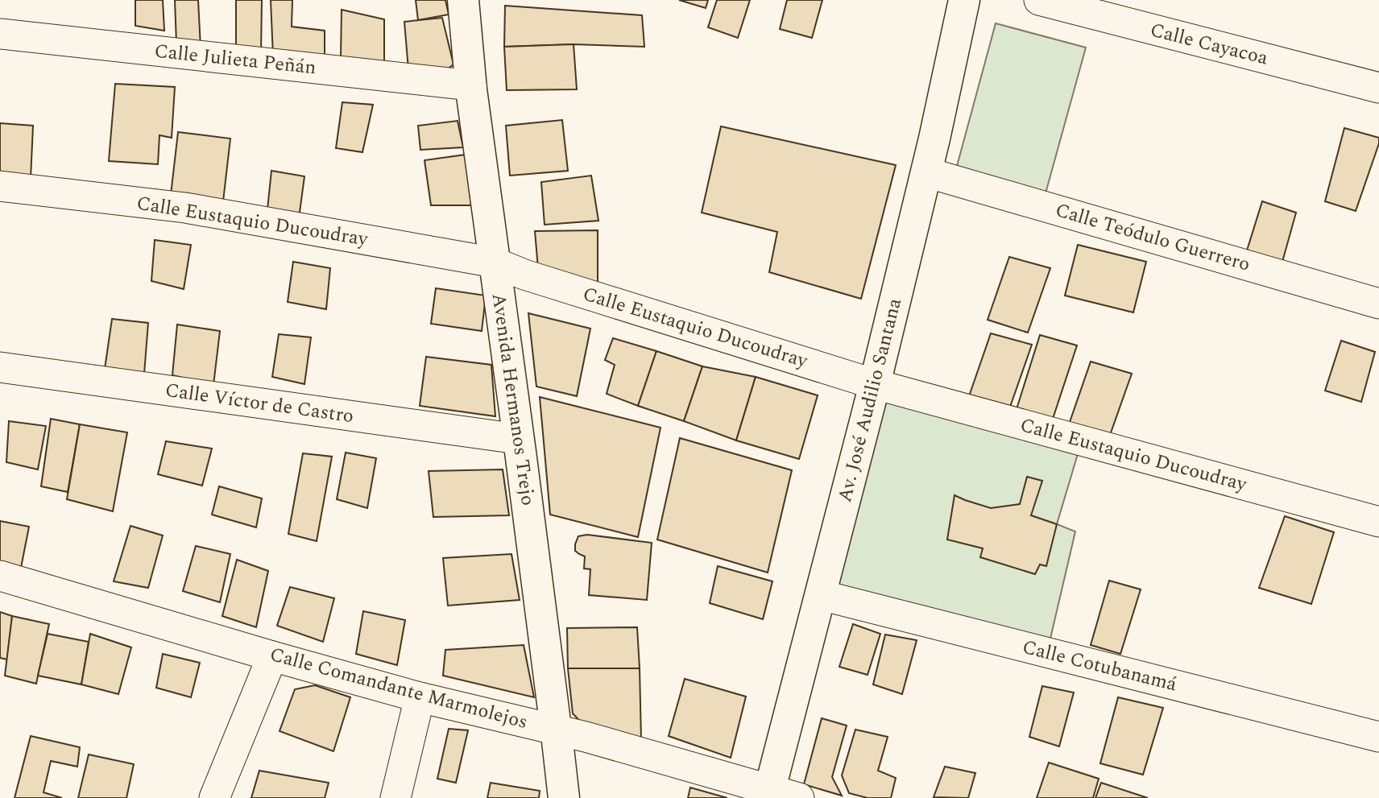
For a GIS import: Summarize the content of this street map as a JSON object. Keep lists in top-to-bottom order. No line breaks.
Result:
{"streets":{"main road":["Avenida Hermanos Trejo","Av. José Audilio Santana"],"street":["Calle Cayacoa","Calle Julieta Peñán","Calle Eustaquio Ducoudray","Calle Teódulo Guerrero","Calle Víctor de Castro","Calle Cotubanamá","Calle Comandante Marmolejos"]},"crossings":[["Calle Julieta Peñán","Avenida Hermanos Trejo"],["Calle Eustaquio Ducoudray","Avenida Hermanos Trejo"],["Calle Eustaquio Ducoudray","Av. José Audilio Santana"],["Calle Teódulo Guerrero","Av. José Audilio Santana"],["Avenida Hermanos Trejo","Calle Víctor de Castro"],["Avenida Hermanos Trejo","Calle Comandante Marmolejos"],["Av. José Audilio Santana","Calle Cotubanamá"],["Av. José Audilio Santana","Calle Comandante Marmolejos"]]}
